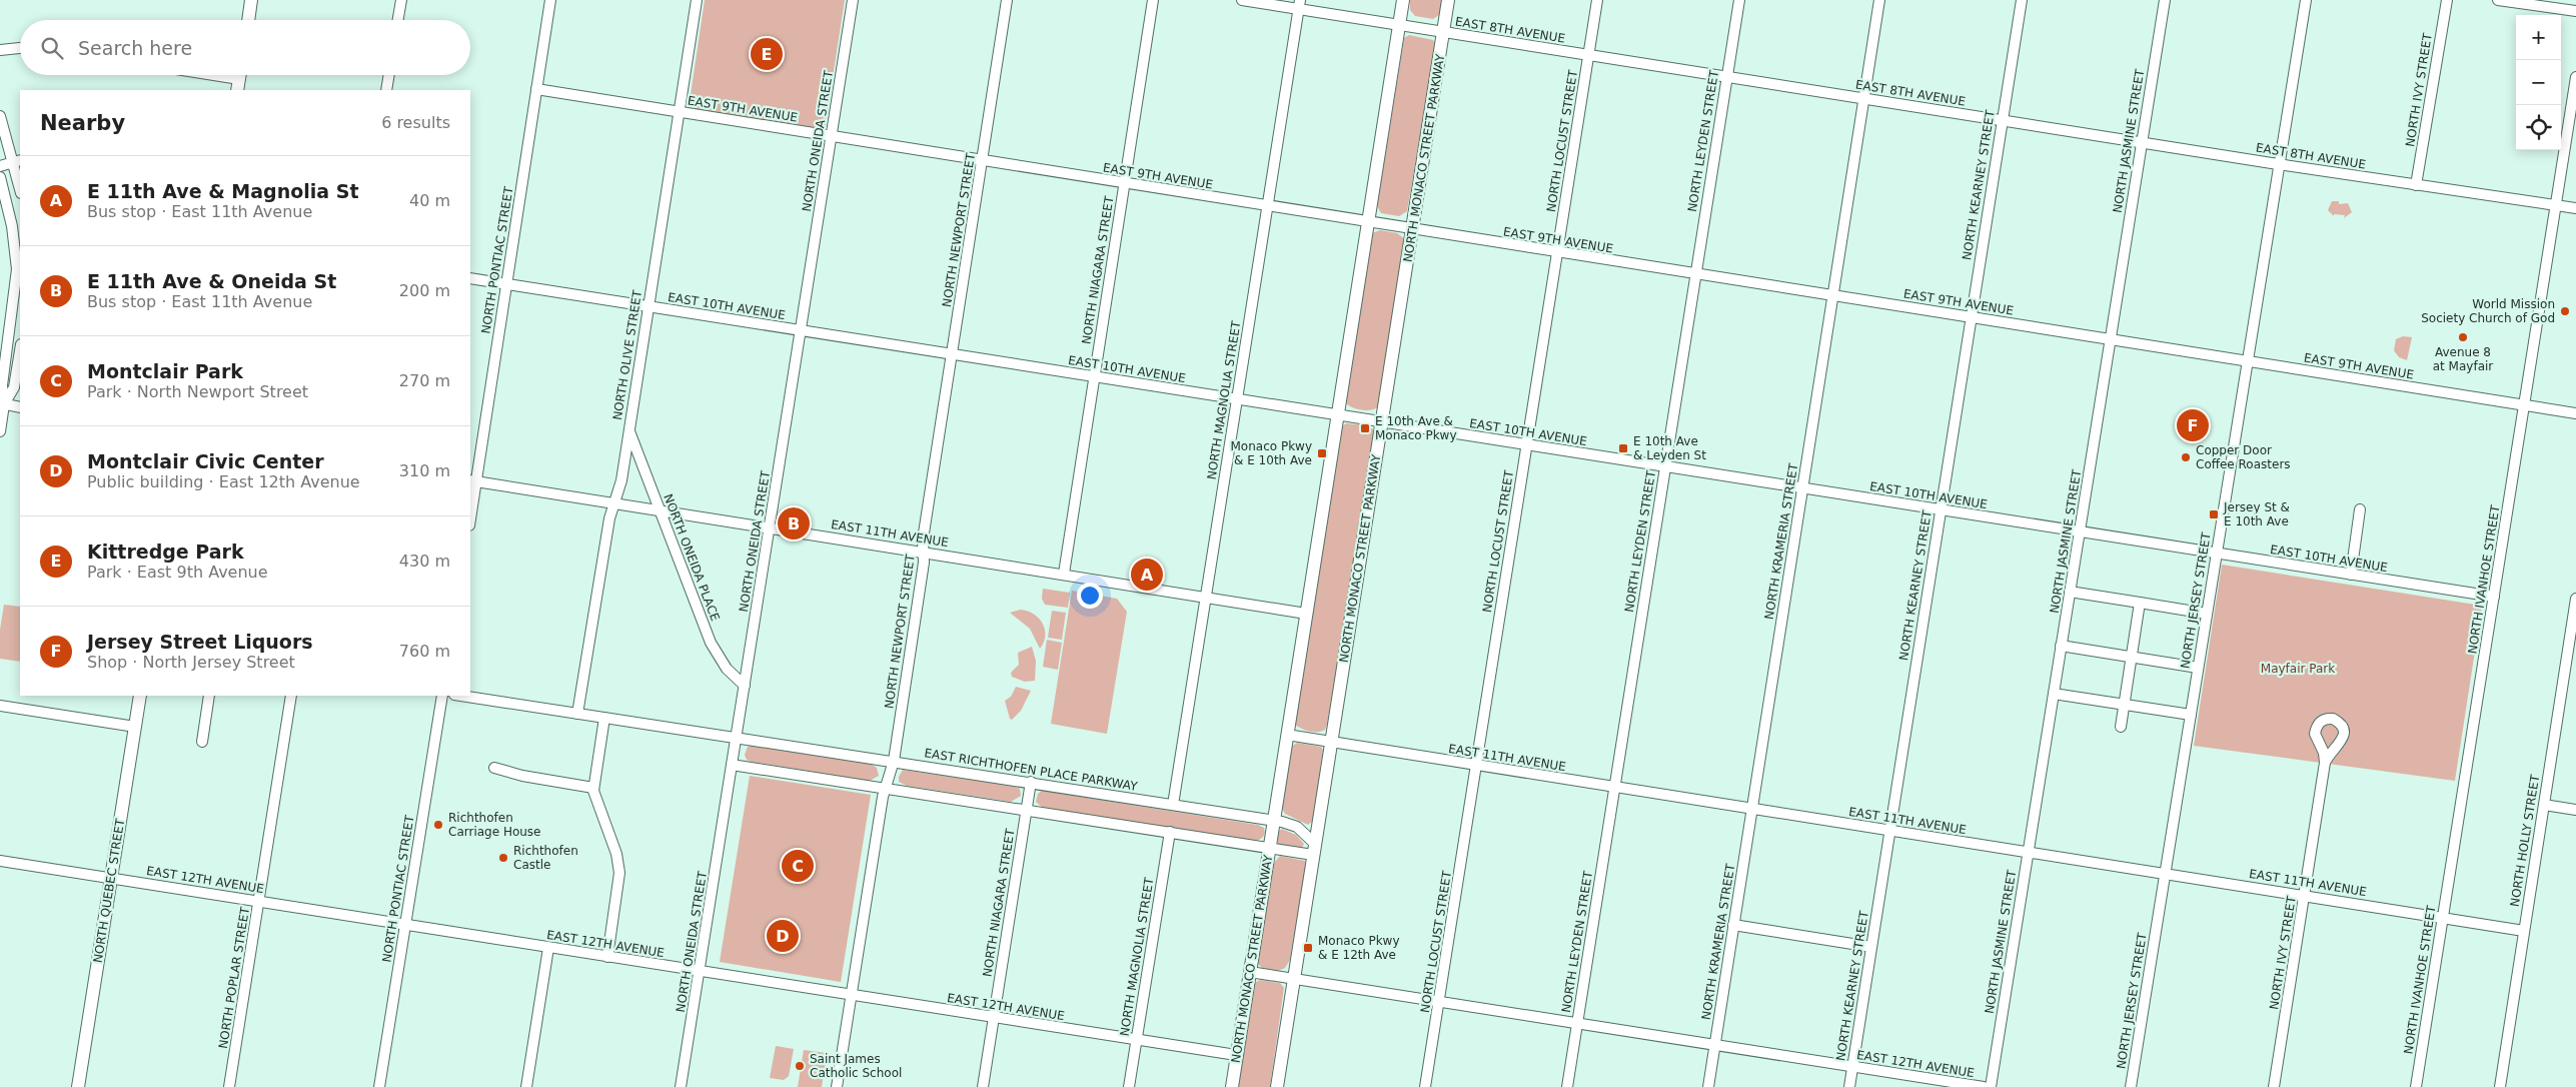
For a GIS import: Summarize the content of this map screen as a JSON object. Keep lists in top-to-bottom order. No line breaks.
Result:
{"streets":{"main road":["NORTH MONACO STREET PARKWAY","NORTH QUEBEC STREET"],"street":["EAST 8TH AVENUE","NORTH IVY STREET","EAST 9TH AVENUE","NORTH ONEIDA STREET","NORTH LOCUST STREET","NORTH LEYDEN STREET","NORTH JASMINE STREET","NORTH KEARNEY STREET","NORTH NEWPORT STREET","NORTH PONTIAC STREET","NORTH NIAGARA STREET","EAST 10TH AVENUE","NORTH OLIVE STREET","NORTH MAGNOLIA STREET","EAST 11TH AVENUE","NORTH KRAMERIA STREET","NORTH ONEIDA PLACE","NORTH IVANHOE STREET","NORTH JERSEY STREET","EAST RICHTHOFEN PLACE PARKWAY","NORTH HOLLY STREET","EAST 12TH AVENUE","NORTH POPLAR STREET"]},"crossings":[["EAST 8TH AVENUE","NORTH IVY STREET"],["EAST 8TH AVENUE","NORTH LOCUST STREET"],["EAST 8TH AVENUE","NORTH LEYDEN STREET"],["EAST 8TH AVENUE","NORTH JASMINE STREET"],["EAST 8TH AVENUE","NORTH MONACO STREET PARKWAY"],["EAST 8TH AVENUE","NORTH KEARNEY STREET"],["EAST 8TH AVENUE","NORTH MAGNOLIA STREET"],["EAST 8TH AVENUE","NORTH KRAMERIA STREET"],["EAST 8TH AVENUE","NORTH IVANHOE STREET"],["EAST 8TH AVENUE","NORTH JERSEY STREET"],["NORTH IVY STREET","EAST 11TH AVENUE"],["EAST 9TH AVENUE","NORTH ONEIDA STREET"],["EAST 9TH AVENUE","NORTH LOCUST STREET"],["EAST 9TH AVENUE","NORTH LEYDEN STREET"],["EAST 9TH AVENUE","NORTH JASMINE STREET"],["EAST 9TH AVENUE","NORTH MONACO STREET PARKWAY"],["EAST 9TH AVENUE","NORTH KEARNEY STREET"],["EAST 9TH AVENUE","NORTH NEWPORT STREET"],["EAST 9TH AVENUE","NORTH PONTIAC STREET"],["EAST 9TH AVENUE","NORTH NIAGARA STREET"],["EAST 9TH AVENUE","NORTH OLIVE STREET"],["EAST 9TH AVENUE","NORTH MAGNOLIA STREET"],["EAST 9TH AVENUE","NORTH KRAMERIA STREET"],["EAST 9TH AVENUE","NORTH IVANHOE STREET"],["EAST 9TH AVENUE","NORTH JERSEY STREET"],["NORTH ONEIDA STREET","EAST 10TH AVENUE"],["NORTH ONEIDA STREET","EAST 11TH AVENUE"],["NORTH ONEIDA STREET","NORTH ONEIDA PLACE"],["NORTH ONEIDA STREET","EAST RICHTHOFEN PLACE PARKWAY"],["NORTH ONEIDA STREET","EAST 12TH AVENUE"],["NORTH LOCUST STREET","EAST 10TH AVENUE"],["NORTH LOCUST STREET","EAST 11TH AVENUE"],["NORTH LOCUST STREET","EAST 12TH AVENUE"],["NORTH LEYDEN STREET","EAST 10TH AVENUE"],["NORTH LEYDEN STREET","EAST 11TH AVENUE"],["NORTH LEYDEN STREET","EAST 12TH AVENUE"],["NORTH JASMINE STREET","EAST 10TH AVENUE"],["NORTH JASMINE STREET","EAST 11TH AVENUE"],["NORTH MONACO STREET PARKWAY","EAST 10TH AVENUE"],["NORTH MONACO STREET PARKWAY","EAST 11TH AVENUE"],["NORTH MONACO STREET PARKWAY","EAST RICHTHOFEN PLACE PARKWAY"],["NORTH MONACO STREET PARKWAY","EAST 12TH AVENUE"],["NORTH KEARNEY STREET","EAST 10TH AVENUE"],["NORTH KEARNEY STREET","EAST 11TH AVENUE"],["NORTH KEARNEY STREET","EAST 12TH AVENUE"],["NORTH NEWPORT STREET","EAST 10TH AVENUE"],["NORTH NEWPORT STREET","EAST 11TH AVENUE"],["NORTH NEWPORT STREET","EAST RICHTHOFEN PLACE PARKWAY"],["NORTH NEWPORT STREET","EAST 12TH AVENUE"],["NORTH PONTIAC STREET","EAST 10TH AVENUE"],["NORTH PONTIAC STREET","EAST 11TH AVENUE"],["NORTH PONTIAC STREET","EAST 12TH AVENUE"],["NORTH NIAGARA STREET","EAST 10TH AVENUE"],["NORTH NIAGARA STREET","EAST 11TH AVENUE"],["NORTH NIAGARA STREET","EAST RICHTHOFEN PLACE PARKWAY"],["NORTH NIAGARA STREET","EAST 12TH AVENUE"],["EAST 10TH AVENUE","NORTH OLIVE STREET"],["EAST 10TH AVENUE","NORTH MAGNOLIA STREET"],["EAST 10TH AVENUE","NORTH KRAMERIA STREET"],["EAST 10TH AVENUE","NORTH IVANHOE STREET"],["EAST 10TH AVENUE","NORTH JERSEY STREET"],["NORTH OLIVE STREET","EAST 11TH AVENUE"],["NORTH OLIVE STREET","NORTH ONEIDA PLACE"],["NORTH OLIVE STREET","EAST RICHTHOFEN PLACE PARKWAY"],["NORTH MAGNOLIA STREET","EAST 11TH AVENUE"],["NORTH MAGNOLIA STREET","EAST RICHTHOFEN PLACE PARKWAY"],["NORTH MAGNOLIA STREET","EAST 12TH AVENUE"],["EAST 11TH AVENUE","NORTH KRAMERIA STREET"],["EAST 11TH AVENUE","NORTH ONEIDA PLACE"],["EAST 11TH AVENUE","NORTH IVANHOE STREET"],["EAST 11TH AVENUE","NORTH JERSEY STREET"],["EAST 11TH AVENUE","NORTH HOLLY STREET"],["NORTH KRAMERIA STREET","EAST 12TH AVENUE"],["EAST 12TH AVENUE","NORTH QUEBEC STREET"],["EAST 12TH AVENUE","NORTH POPLAR STREET"]],"parks":["Mayfair Park"],"places":{"other":["World Mission Society Church of God","Avenue 8 at Mayfair","Copper Door Coffee Roasters","Richthofen Carriage House","Richthofen Castle","Saint James Catholic School"],"transit":["E 10th Ave & Monaco Pkwy","E 10th Ave & Leyden St","Monaco Pkwy & E 10th Ave","Jersey St & E 10th Ave","Monaco Pkwy & E 12th Ave"]},"page":{"map_buttons":["+","−"],"search":"Search here","pins":["E","F","B","A","C","D"],"heading":["Nearby","6 results"],"list":[{"mark":"A","name":"E 11th Ave & Magnolia St","note":"Bus stop · East 11th Avenue","value":"40 m"},{"mark":"B","name":"E 11th Ave & Oneida St","note":"Bus stop · East 11th Avenue","value":"200 m"},{"mark":"C","name":"Montclair Park","note":"Park · North Newport Street","value":"270 m"},{"mark":"D","name":"Montclair Civic Center","note":"Public building · East 12th Avenue","value":"310 m"},{"mark":"E","name":"Kittredge Park","note":"Park · East 9th Avenue","value":"430 m"},{"mark":"F","name":"Jersey Street Liquors","note":"Shop · North Jersey Street","value":"760 m"}]}}
